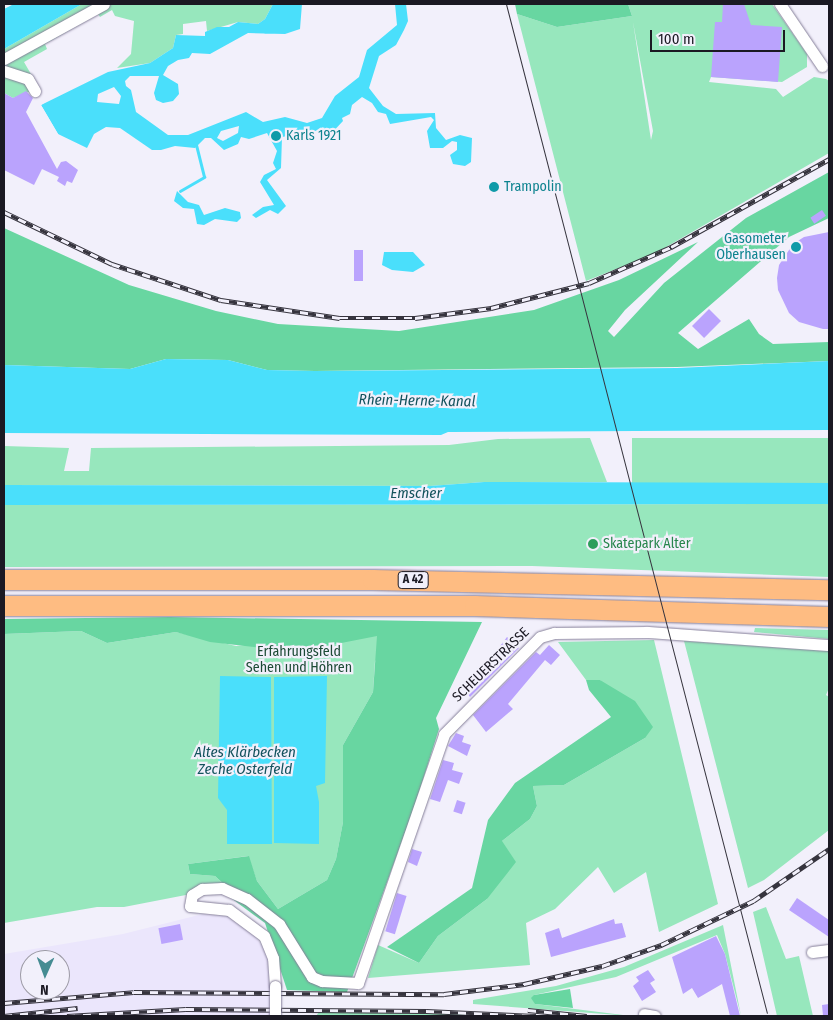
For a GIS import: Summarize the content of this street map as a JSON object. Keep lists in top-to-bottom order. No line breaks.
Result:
{"streets":{"highway":["A 42"],"street":["SCHEUERSTRASSE"]},"water":["Rhein-Herne-Kanal","Emscher","Altes Klärbecken Zeche Osterfeld"],"parks":["Erfahrungsfeld Sehen und Höhren"],"places":["Karls 1921","Trampolin","Gasometer Oberhausen","Skatepark Alter"],"scale_bar":"100 m","north":"bottom"}
